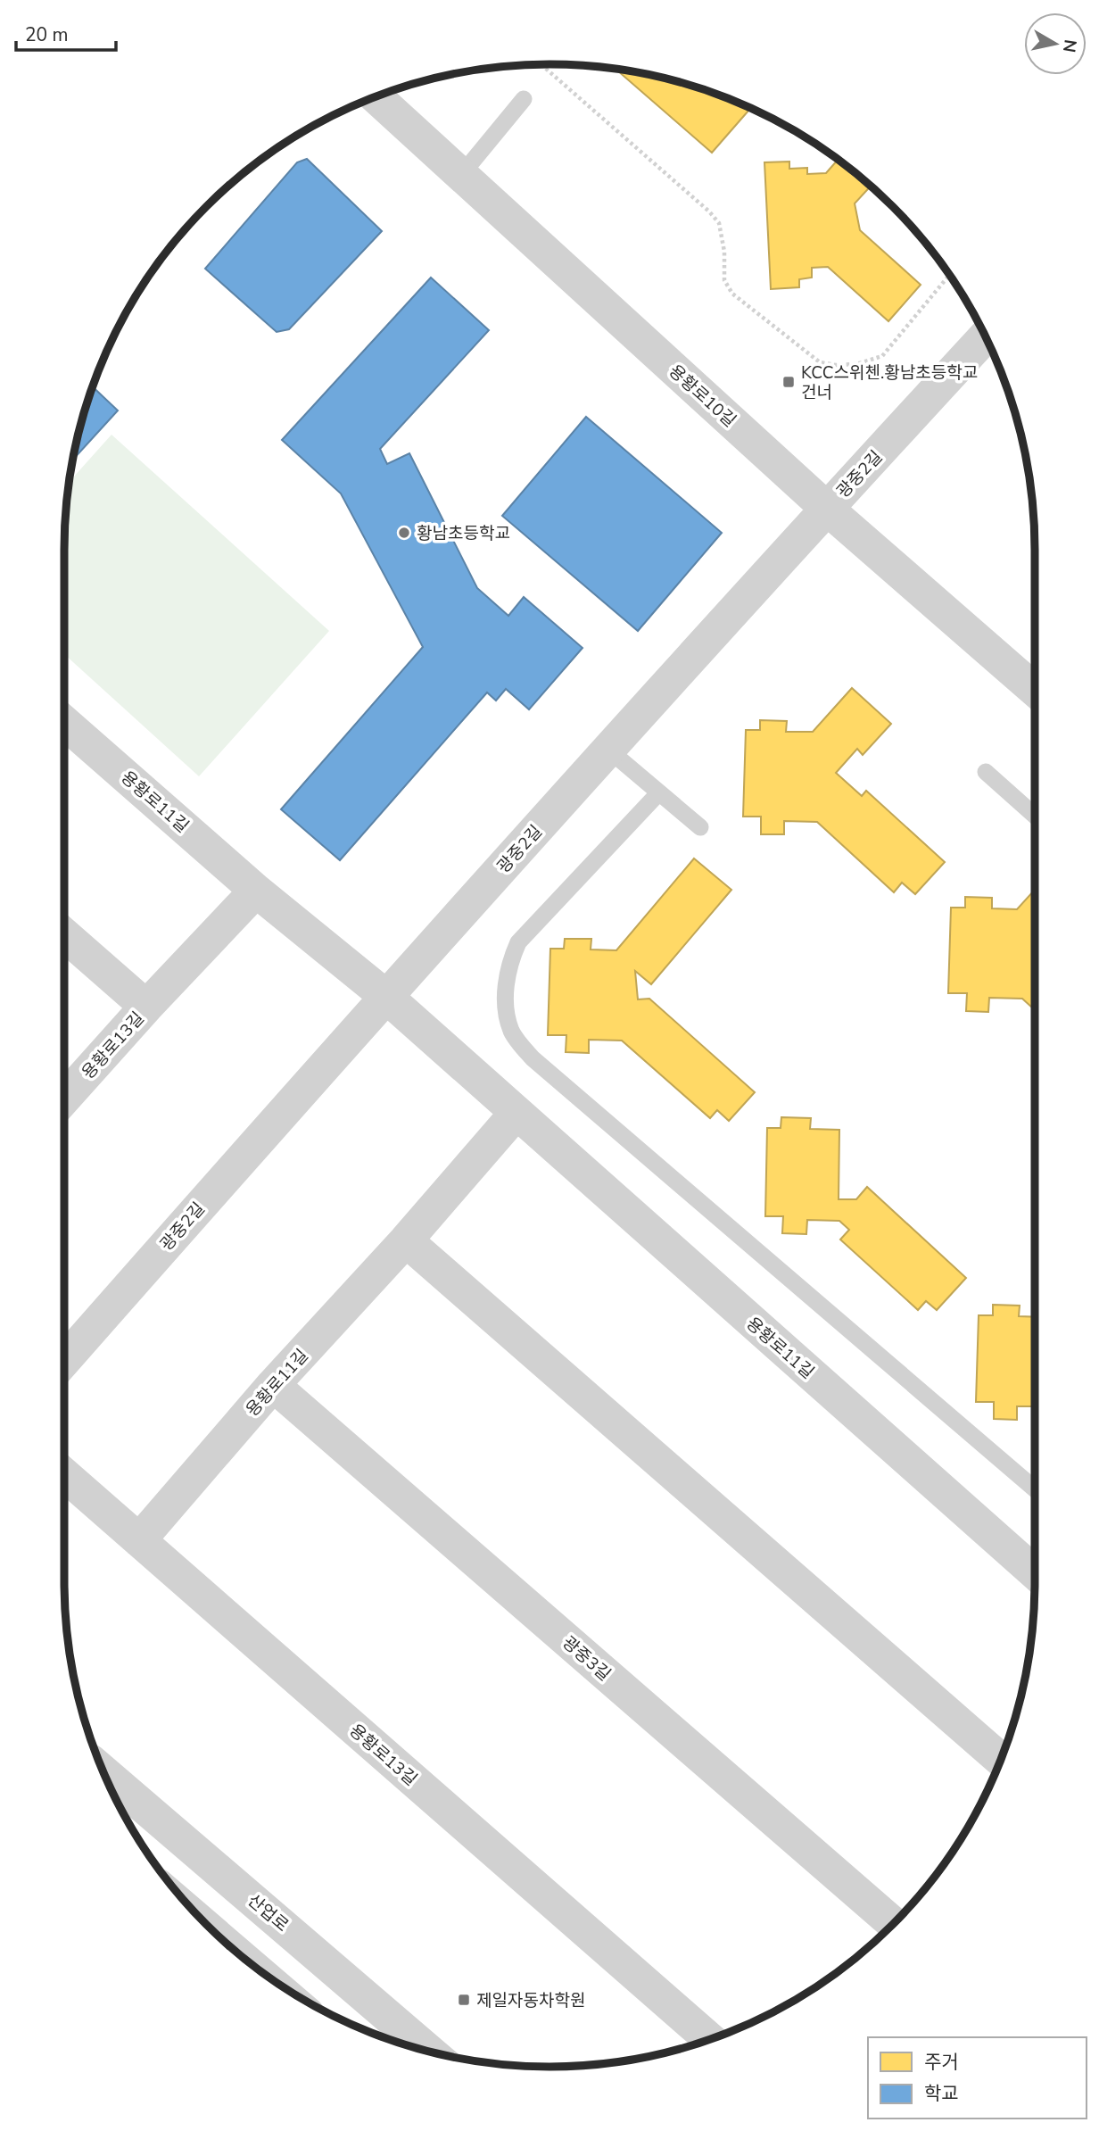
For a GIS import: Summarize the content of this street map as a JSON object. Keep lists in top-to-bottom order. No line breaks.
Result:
{"streets":{"street":["용황로10길","광중2길","용황로11길","용황로13길","광중3길","산업로"]},"crossings":[["용황로10길","광중2길"],["광중2길","용황로11길"],["용황로11길","용황로13길"],["용황로11길","광중3길"]],"places":{"transit":["KCC스위첸.황남초등학교 건너","제일자동차학원"],"other":["황남초등학교"]},"legend":["주거","학교"],"scale_bar":"20 m","north":"right"}
